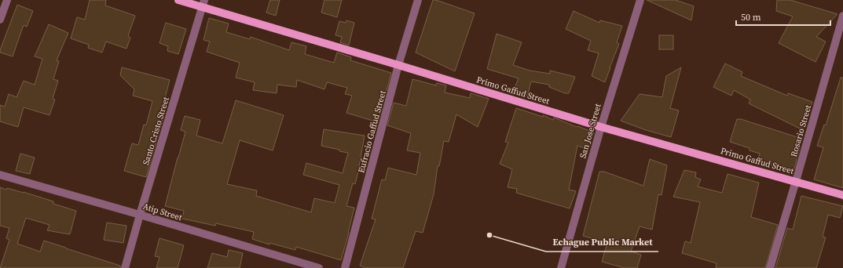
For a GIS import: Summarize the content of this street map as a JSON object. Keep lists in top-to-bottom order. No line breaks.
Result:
{"streets":{"main road":["Primo Gaffud Street"],"street":["Santo Cristo Street","San Jose Street","Rosario Street","Eufracio Gaffud Street","Atip Street"]},"crossings":[["Primo Gaffud Street","Santo Cristo Street"],["Primo Gaffud Street","San Jose Street"],["Primo Gaffud Street","Rosario Street"],["Primo Gaffud Street","Eufracio Gaffud Street"],["Santo Cristo Street","Atip Street"]],"places":["Echague Public Market"],"scale_bar":"50 m"}
